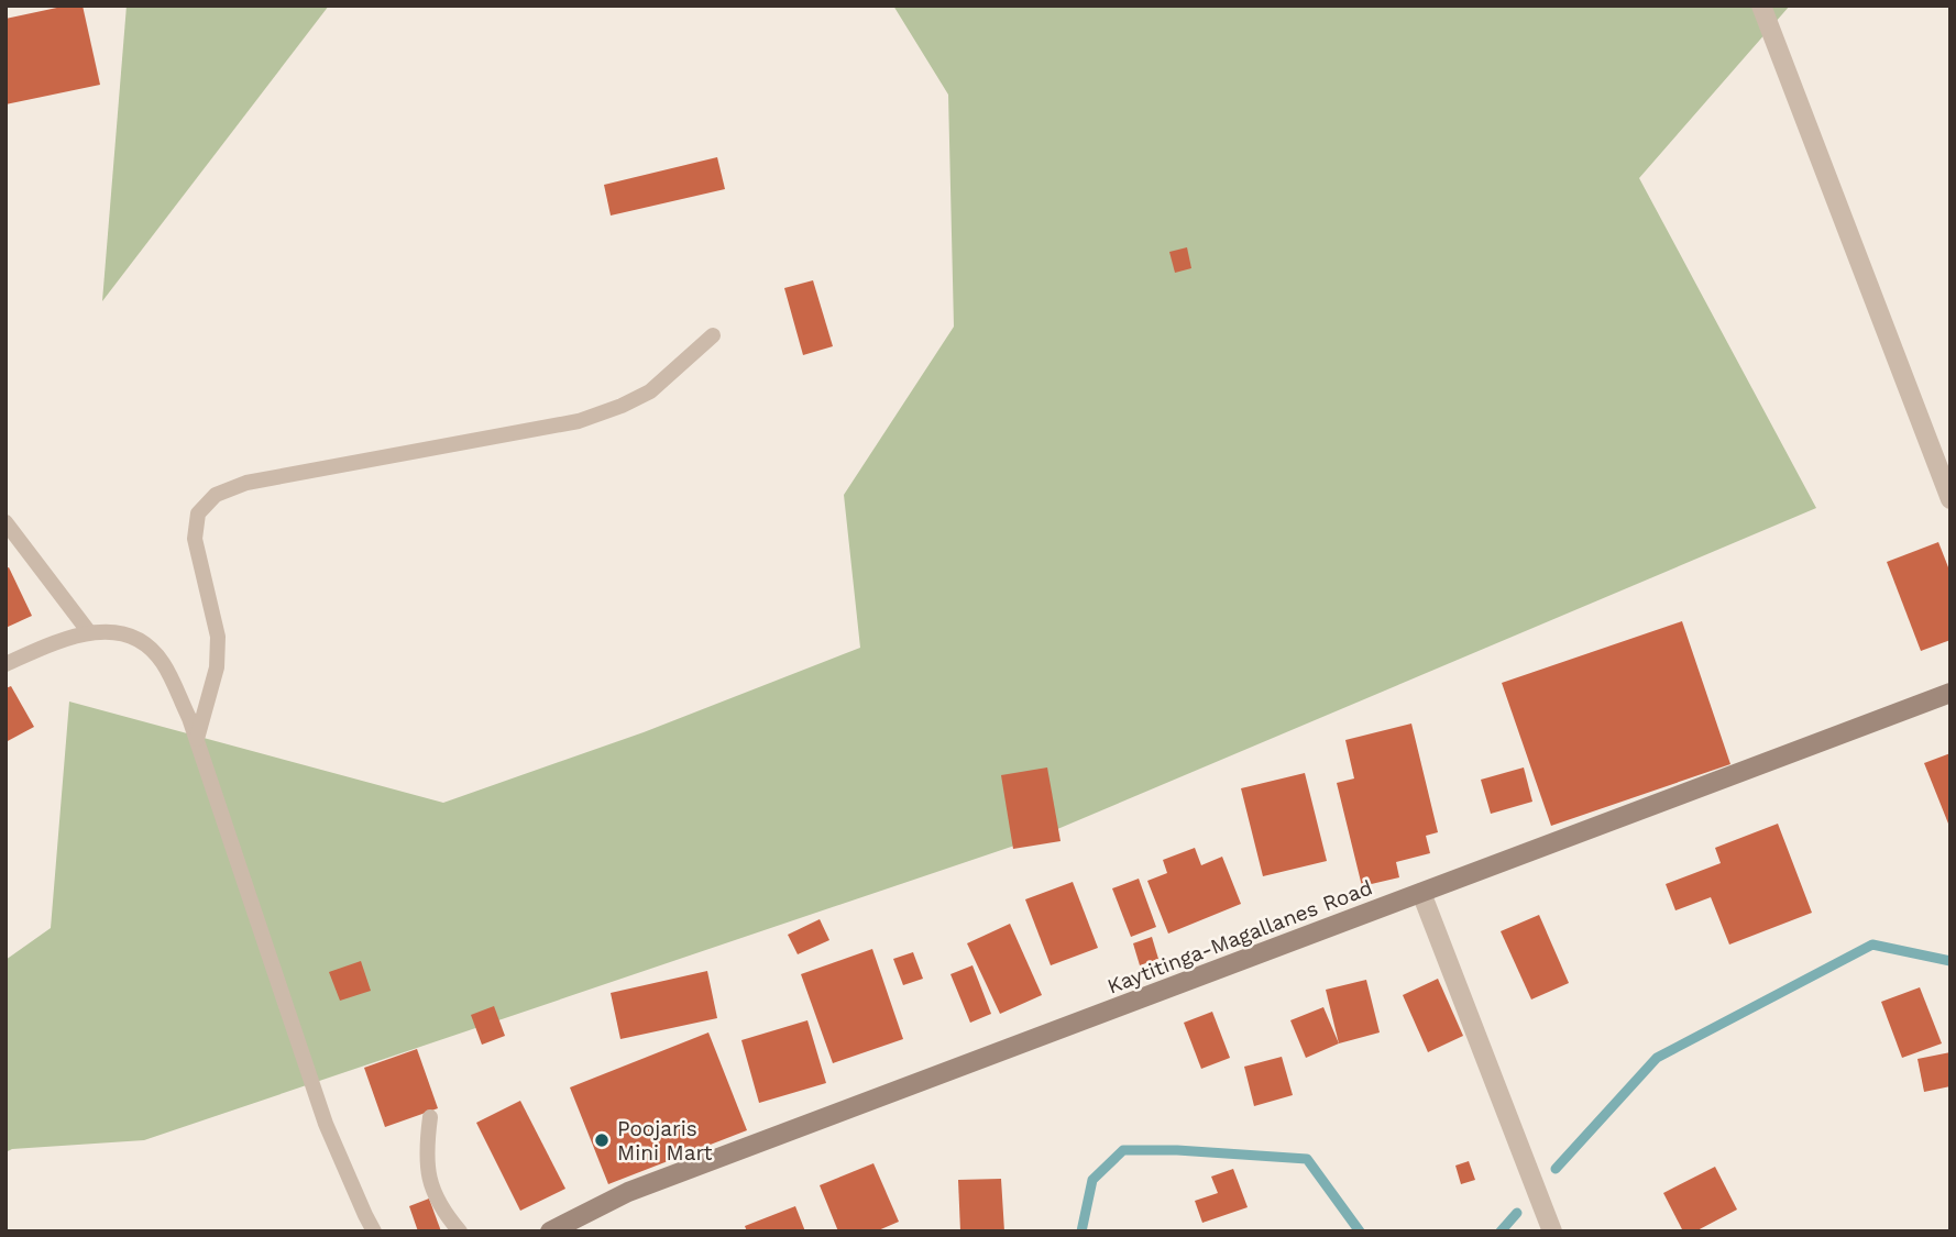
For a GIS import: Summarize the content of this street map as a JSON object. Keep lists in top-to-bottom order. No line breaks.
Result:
{"streets":{"main road":["Kaytitinga-Magallanes Road"]},"places":["Poojaris Mini Mart"]}
